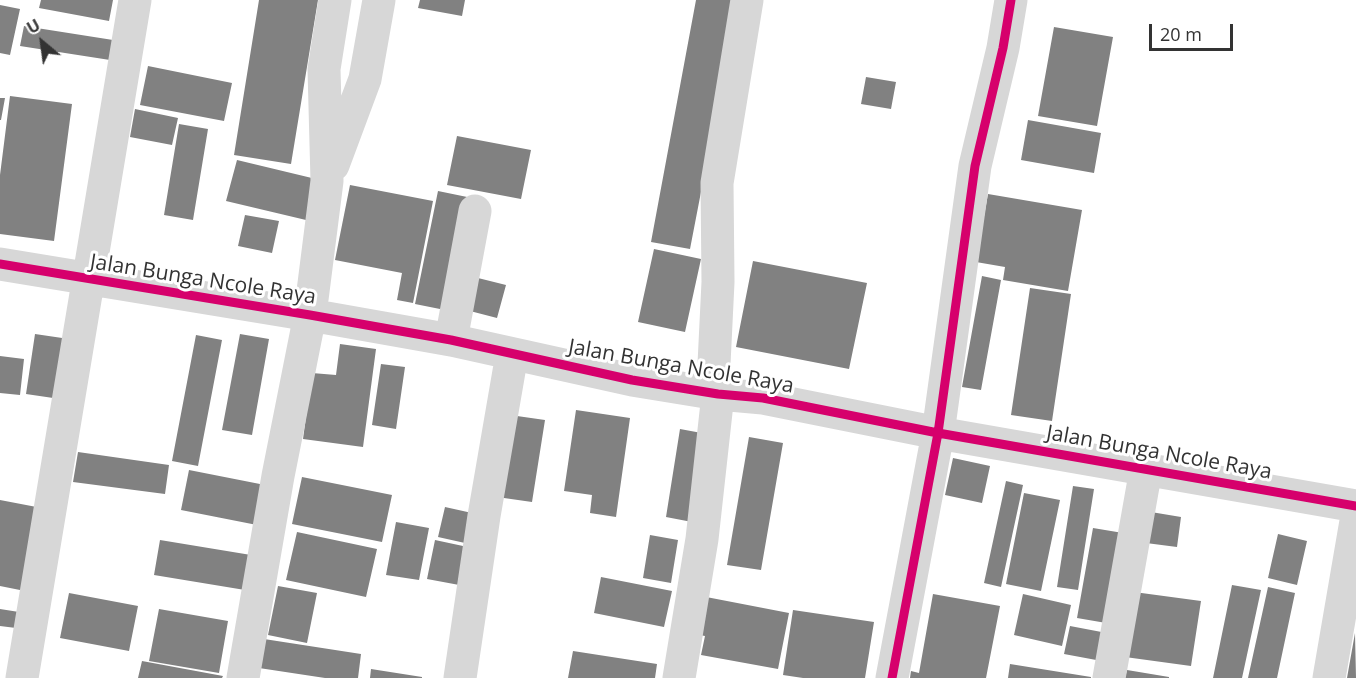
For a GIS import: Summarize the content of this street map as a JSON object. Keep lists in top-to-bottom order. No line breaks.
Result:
{"streets":{"street":["Jalan Bunga Ncole Raya"]},"scale_bar":"20 m","north":"top left"}
